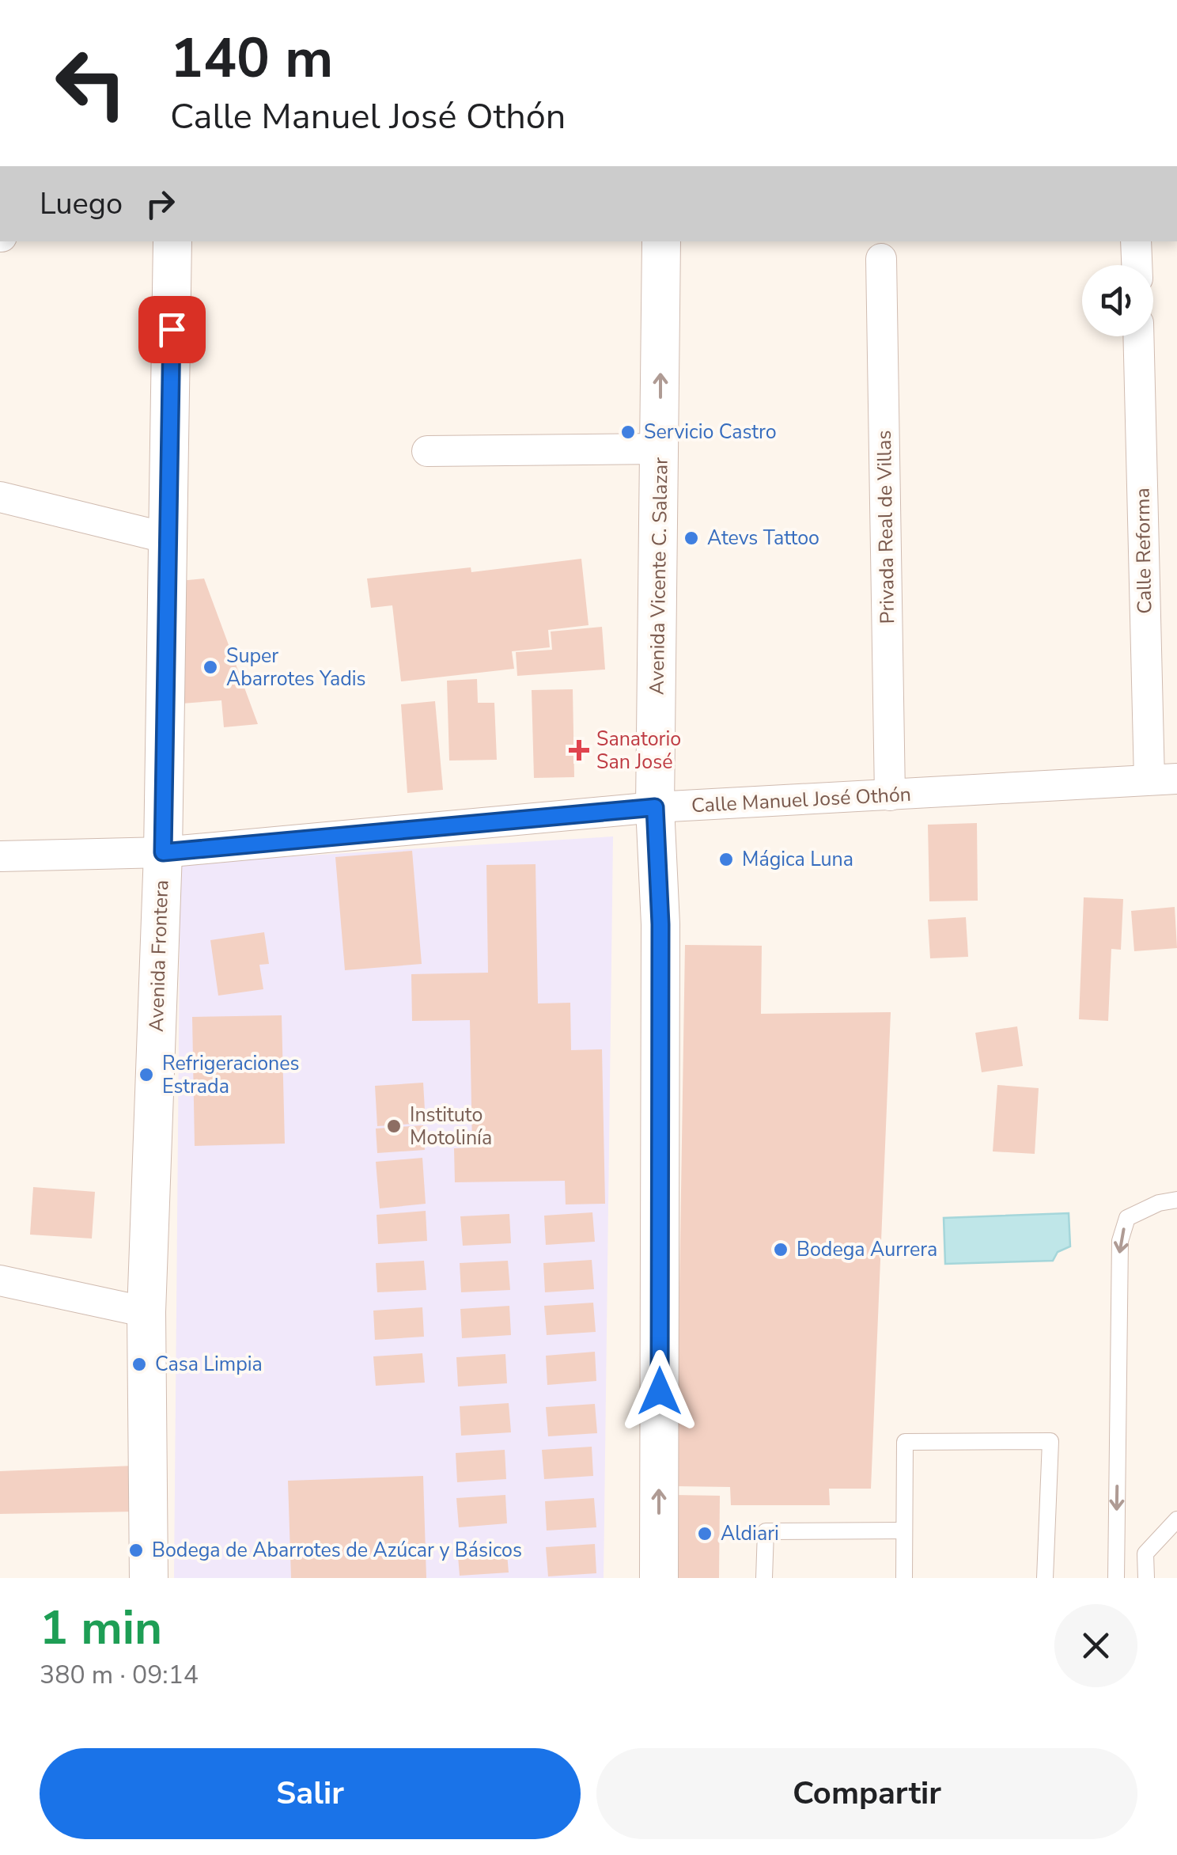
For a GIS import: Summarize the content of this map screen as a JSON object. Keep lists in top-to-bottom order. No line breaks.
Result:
{"streets":{"street":["Privada Real de Villas","Calle Reforma","Avenida Vicente C. Salazar","Calle Manuel José Othón","Avenida Frontera"]},"crossings":[["Privada Real de Villas","Calle Manuel José Othón"],["Calle Reforma","Calle Manuel José Othón"],["Avenida Vicente C. Salazar","Calle Manuel José Othón"],["Calle Manuel José Othón","Avenida Frontera"]],"one_way":["Avenida Vicente C. Salazar"],"places":{"other":["Servicio Castro","Atevs Tattoo","Super Abarrotes Yadis","Mágica Luna","Refrigeraciones Estrada","Instituto Motolinía","Bodega Aurrera","Casa Limpia","Aldiari","Bodega de Abarrotes de Azúcar y Básicos"],"health":["Sanatorio San José"]},"page":{"turn":["140 m","Calle Manuel José Othón"],"then":"Luego","heading":["1 min","380 m · 09:14"],"buttons":["Salir","Compartir"]}}
